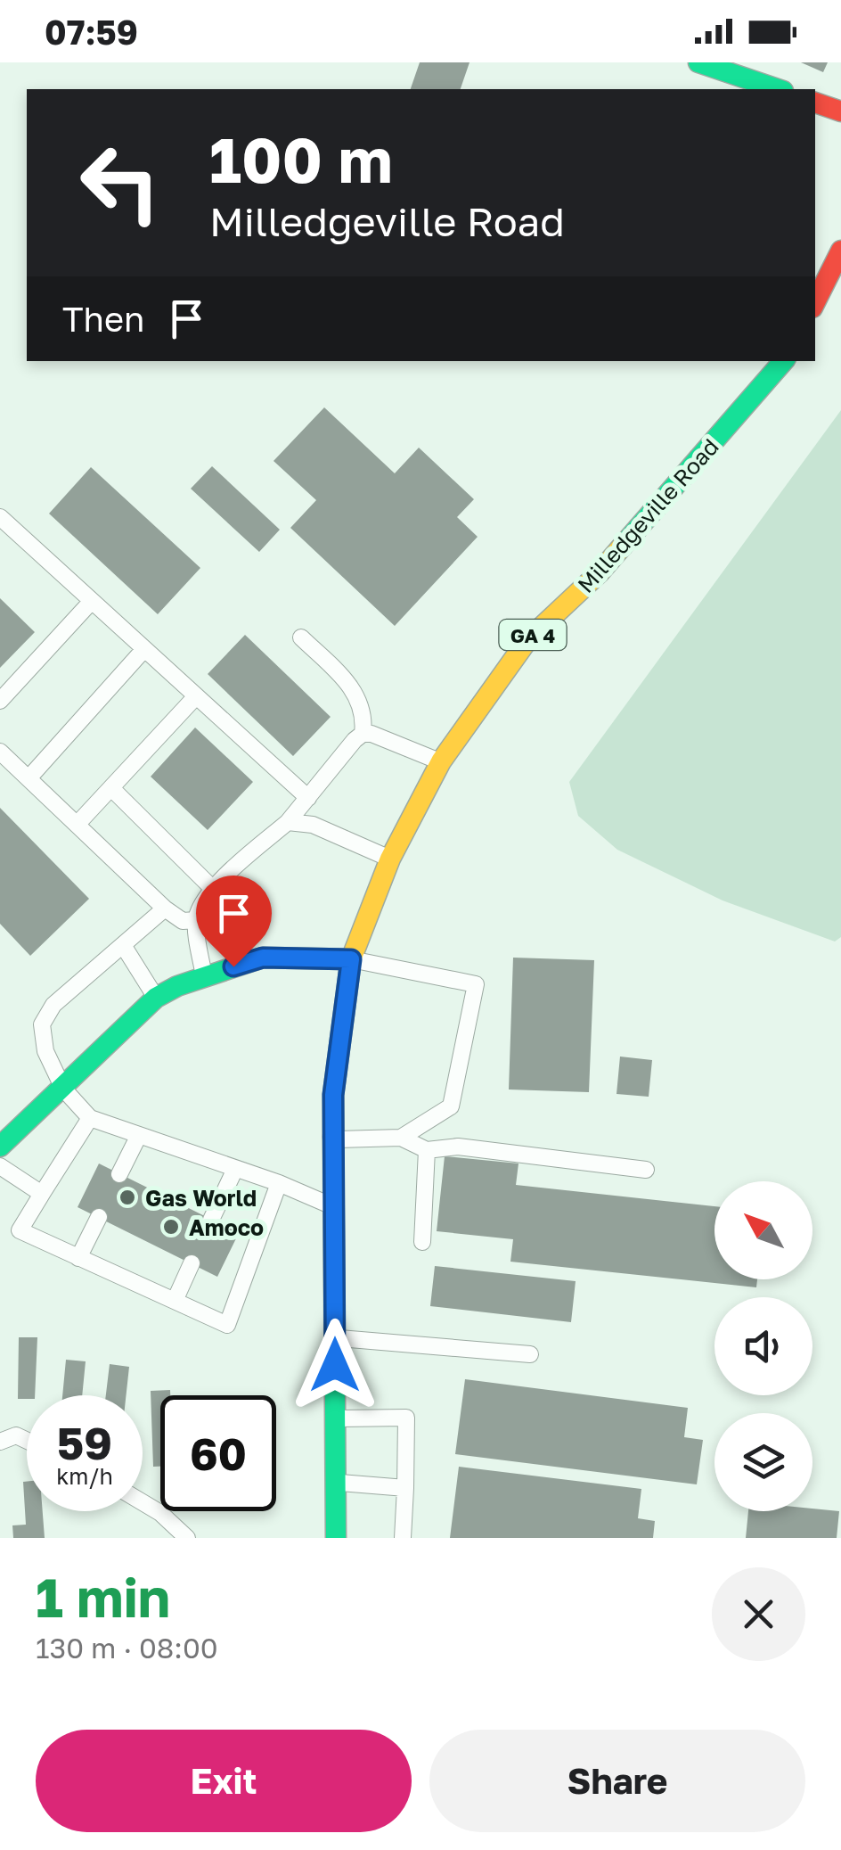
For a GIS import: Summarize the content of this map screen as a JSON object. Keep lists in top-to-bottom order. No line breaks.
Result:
{"streets":{"main road":["Milledgeville Road","GA 4"]},"crossings":[["Milledgeville Road","GA 4"]],"places":["Gas World","Amoco"],"north":"top left","page":{"status":"07:59","turn":["100 m","Milledgeville Road"],"then":"Then","speed":"59 km/h","limit":"60","heading":["1 min","130 m · 08:00"],"buttons":["Exit","Share"]}}
